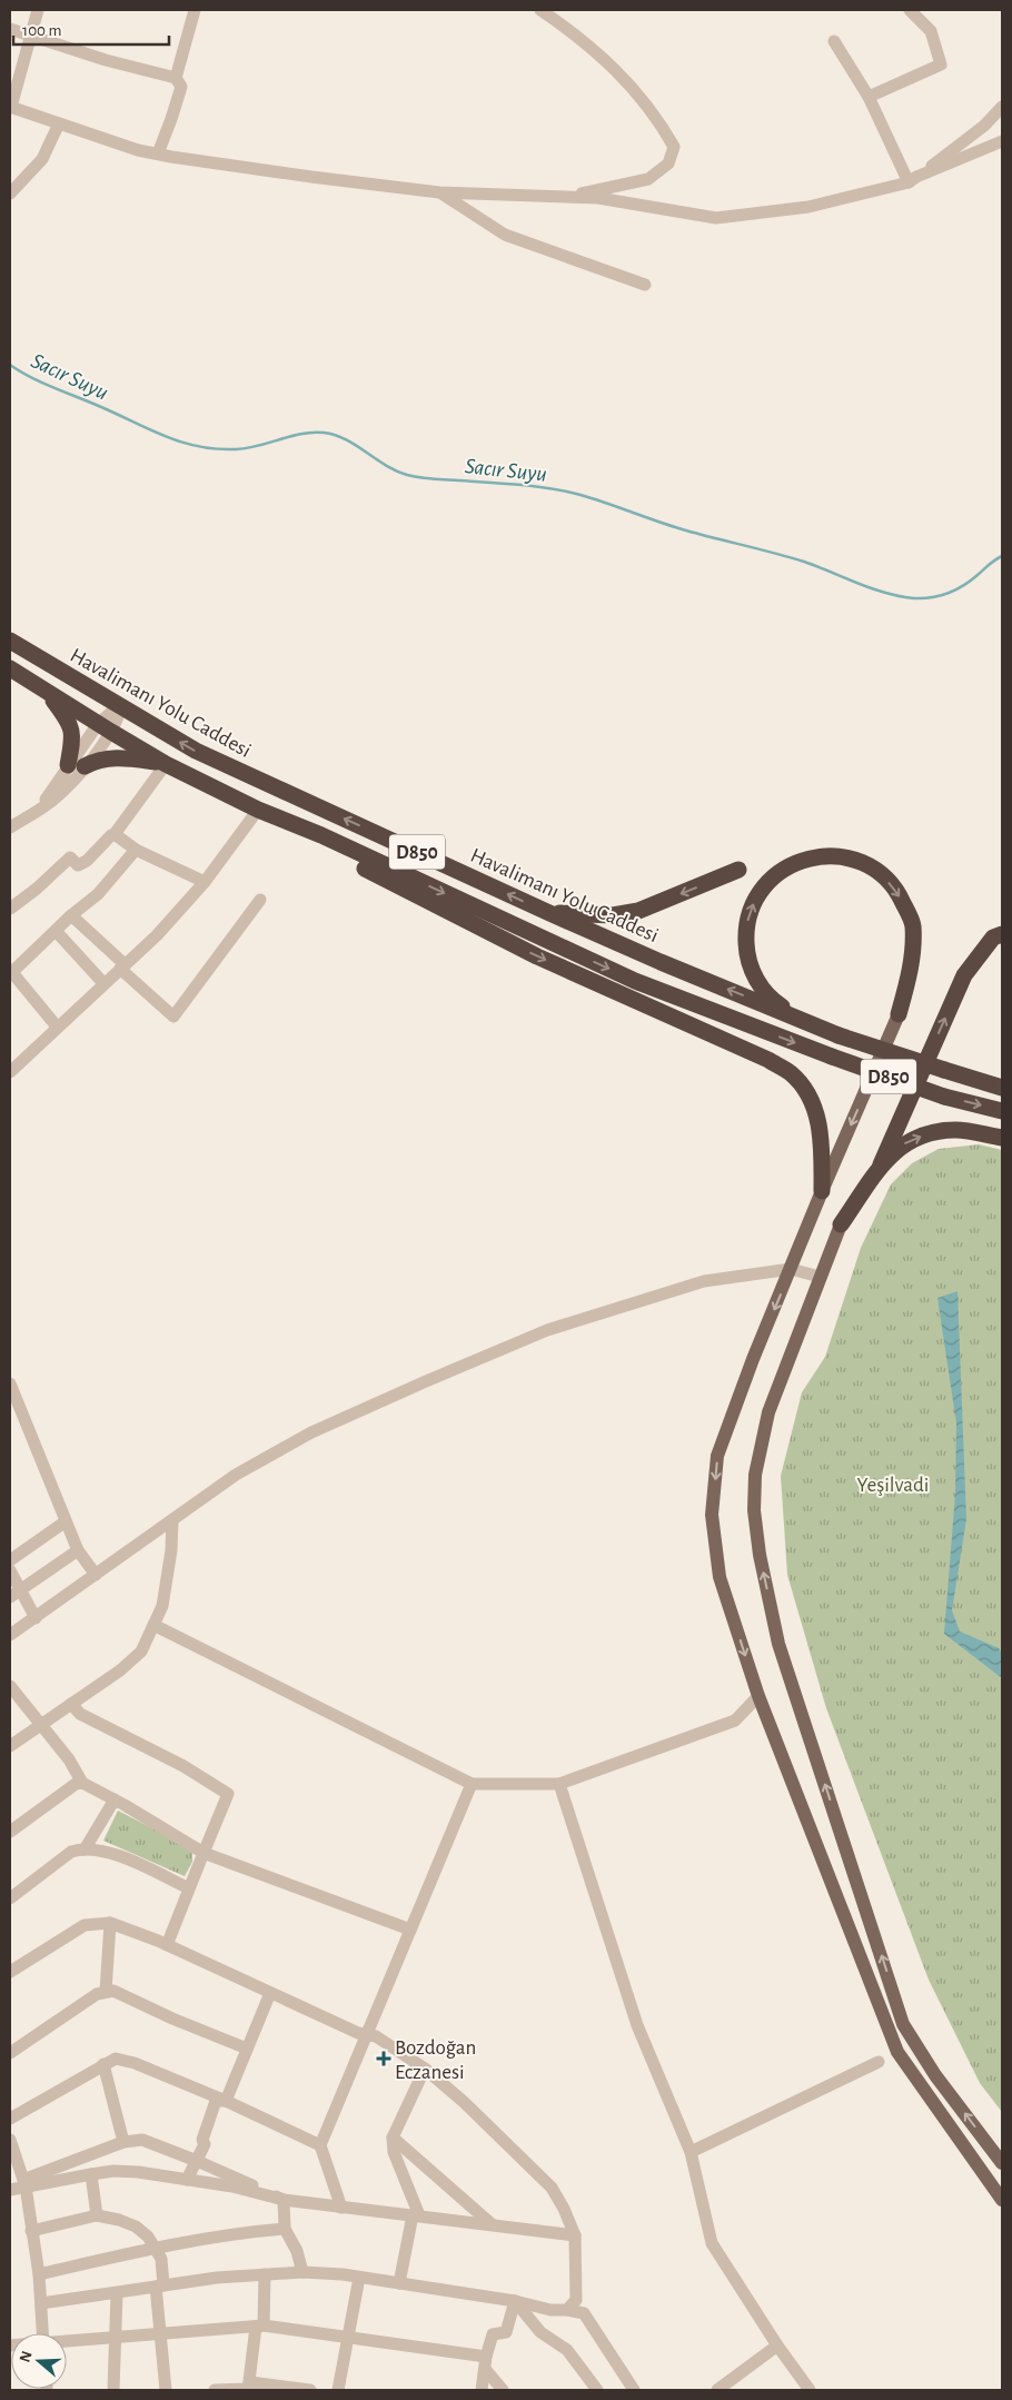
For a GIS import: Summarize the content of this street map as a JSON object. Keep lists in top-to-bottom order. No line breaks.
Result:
{"streets":{"highway":["Havalimanı Yolu Caddesi","D850"]},"water":["Sacır Suyu"],"parks":["Yeşilvadi"],"places":{"health":["Bozdoğan Eczanesi"]},"scale_bar":"100 m","north":"left"}
